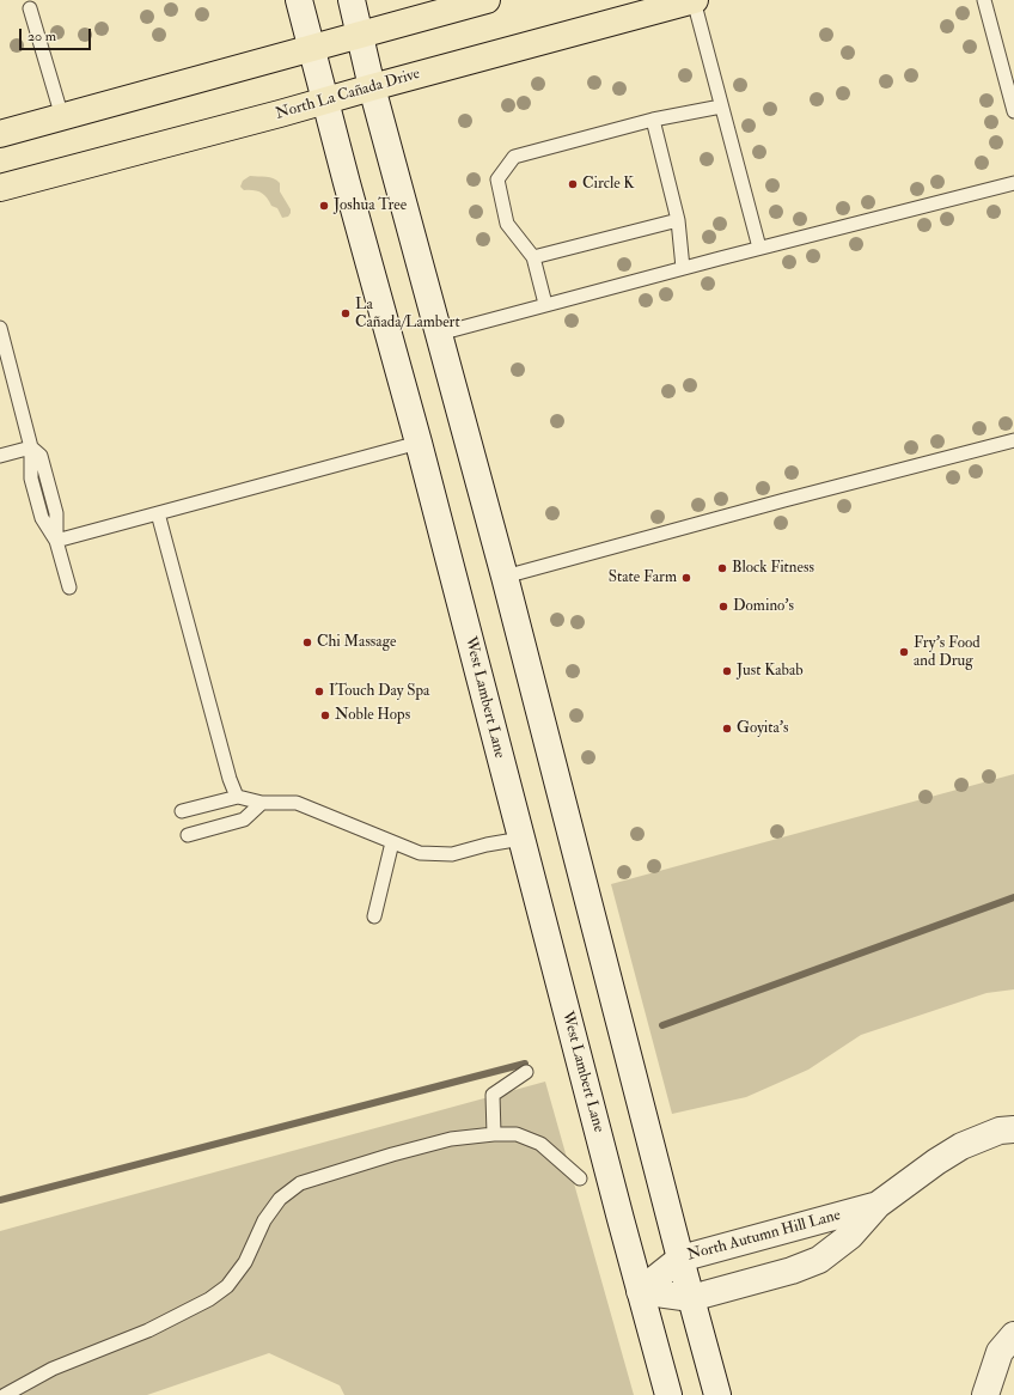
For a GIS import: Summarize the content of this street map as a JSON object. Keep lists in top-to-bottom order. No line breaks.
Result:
{"streets":{"main road":["North La Cañada Drive","West Lambert Lane","North Autumn Hill Lane"]},"crossings":[["North La Cañada Drive","West Lambert Lane"],["West Lambert Lane","North Autumn Hill Lane"]],"places":["Circle K","Joshua Tree","La Cañada/Lambert","Block Fitness","State Farm","Domino's","Chi Massage","Fry's Food and Drug","Just Kabab","ITouch Day Spa","Noble Hops","Goyita's"],"scale_bar":"20 m"}
